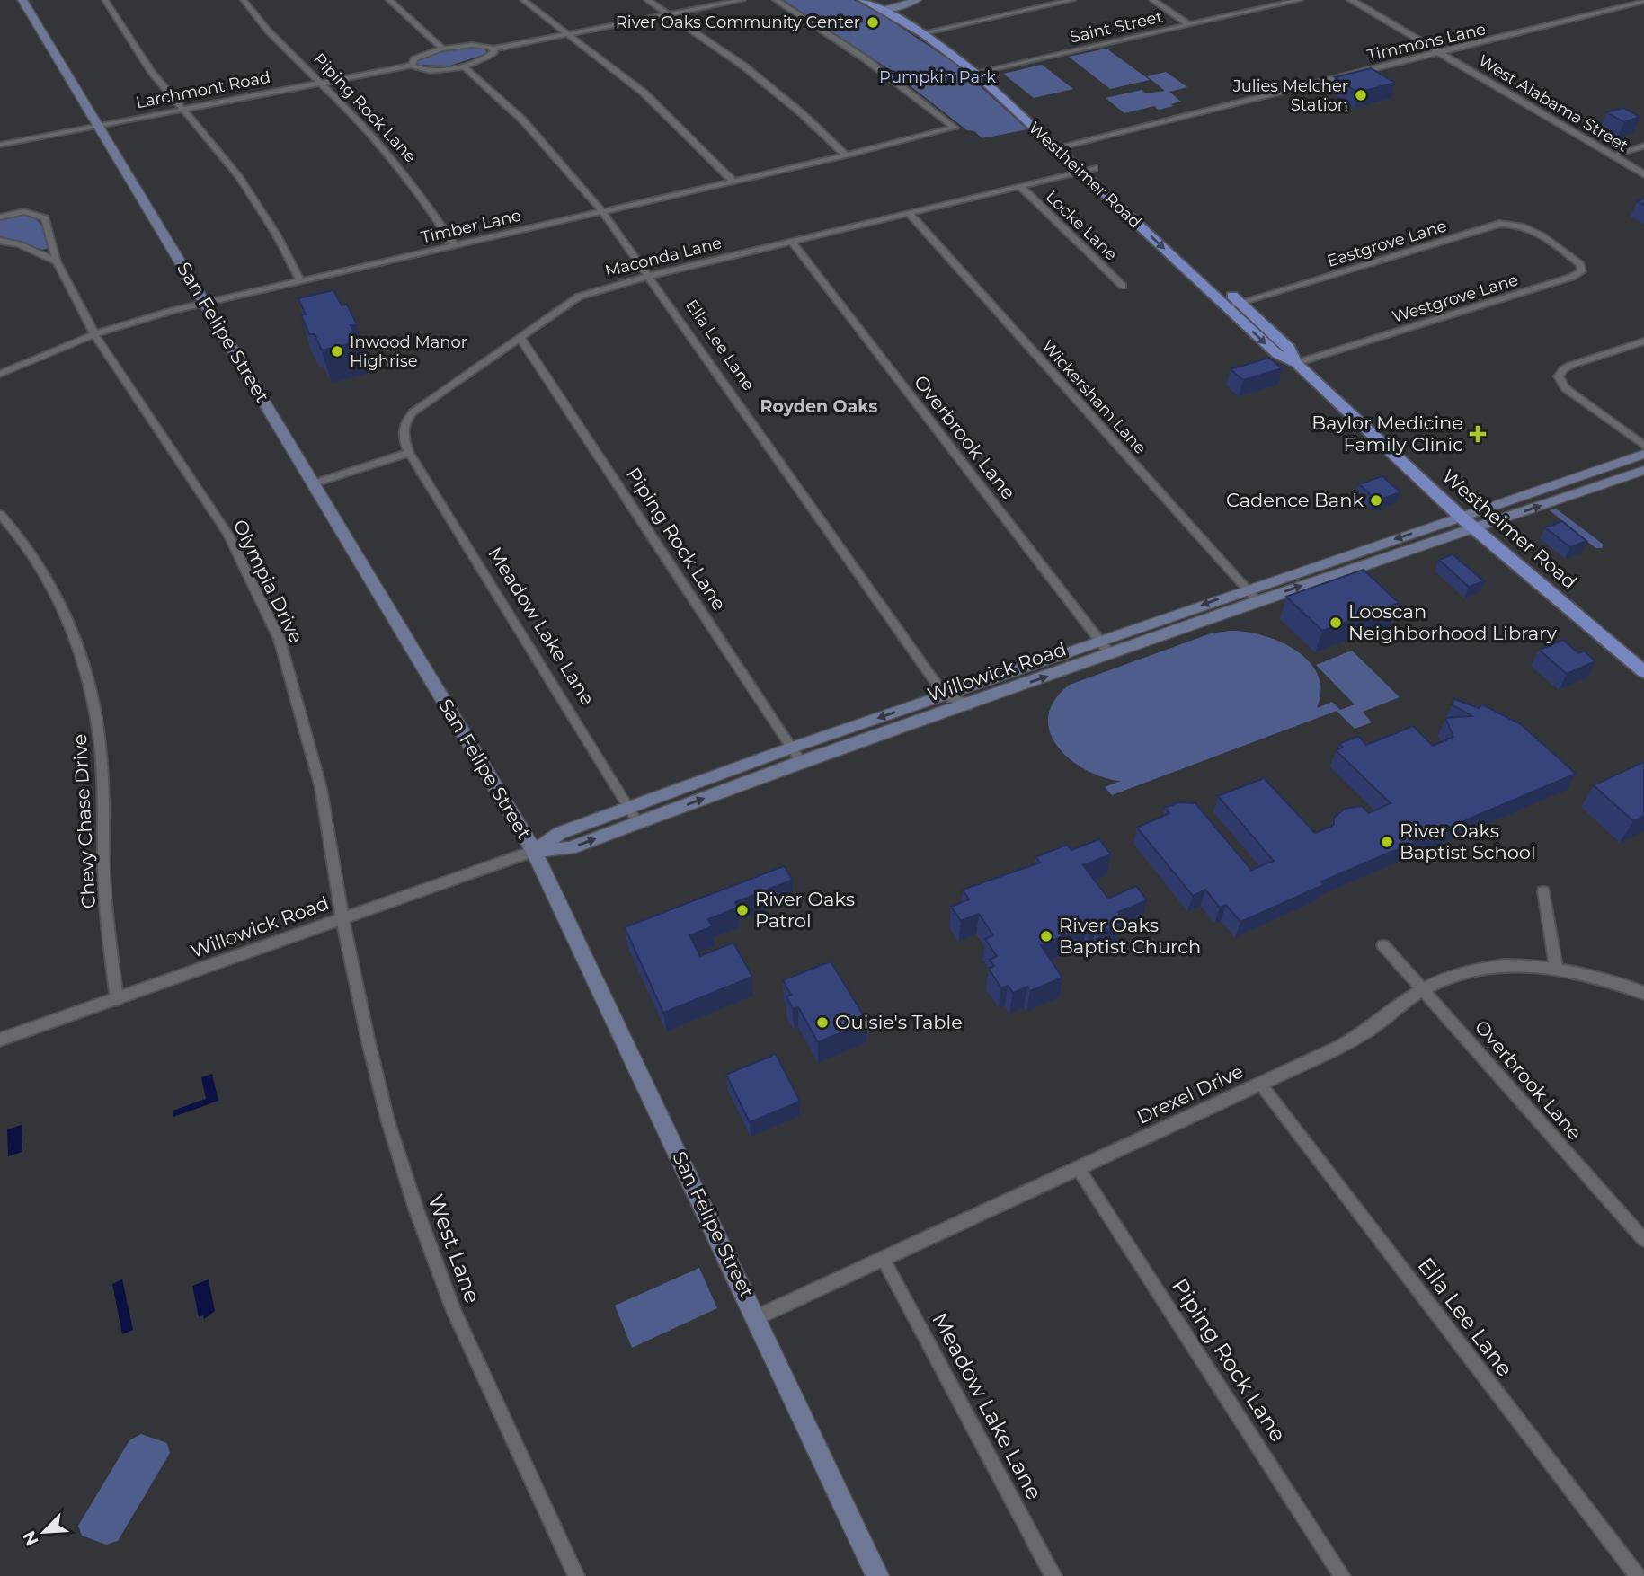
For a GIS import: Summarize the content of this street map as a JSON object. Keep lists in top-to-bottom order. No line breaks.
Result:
{"streets":{"main road":["Westheimer Road","San Felipe Street","Willowick Road"],"street":["Saint Street","Timmons Lane","Larchmont Road","West Alabama Street","Piping Rock Lane","Locke Lane","Timber Lane","Eastgrove Lane","Maconda Lane","Westgrove Lane","Ella Lee Lane","Wickersham Lane","Overbrook Lane","Olympia Drive","Meadow Lake Lane","Chevy Chase Drive","Drexel Drive","West Lane"]},"crossings":[["Saint Street","Westheimer Road"],["Timmons Lane","West Alabama Street"],["Timmons Lane","Westheimer Road"],["Larchmont Road","Piping Rock Lane"],["Larchmont Road","San Felipe Street"],["Piping Rock Lane","Timber Lane"],["Piping Rock Lane","Maconda Lane"],["Piping Rock Lane","Willowick Road"],["Piping Rock Lane","Drexel Drive"],["Westheimer Road","Eastgrove Lane"],["Westheimer Road","Maconda Lane"],["Westheimer Road","Westgrove Lane"],["Westheimer Road","Willowick Road"],["Locke Lane","Maconda Lane"],["Timber Lane","San Felipe Street"],["Timber Lane","Ella Lee Lane"],["Timber Lane","Olympia Drive"],["Eastgrove Lane","Westgrove Lane"],["Maconda Lane","Ella Lee Lane"],["Maconda Lane","Wickersham Lane"],["Maconda Lane","Overbrook Lane"],["Maconda Lane","Meadow Lake Lane"],["San Felipe Street","Willowick Road"],["San Felipe Street","Drexel Drive"],["Ella Lee Lane","Willowick Road"],["Ella Lee Lane","Drexel Drive"],["Wickersham Lane","Willowick Road"],["Overbrook Lane","Willowick Road"],["Overbrook Lane","Drexel Drive"],["Olympia Drive","Willowick Road"],["Olympia Drive","West Lane"],["Meadow Lake Lane","Willowick Road"],["Meadow Lake Lane","Drexel Drive"],["Willowick Road","Chevy Chase Drive"],["Willowick Road","West Lane"]],"districts":["Royden Oaks"],"parks":["Pumpkin Park"],"places":{"other":["River Oaks Community Center","Julies Melcher Station","Inwood Manor Highrise","Cadence Bank","Looscan Neighborhood Library","River Oaks Baptist School","River Oaks Patrol","River Oaks Baptist Church","Ouisie's Table"],"health":["Baylor Medicine Family Clinic"]},"north":"bottom left"}
